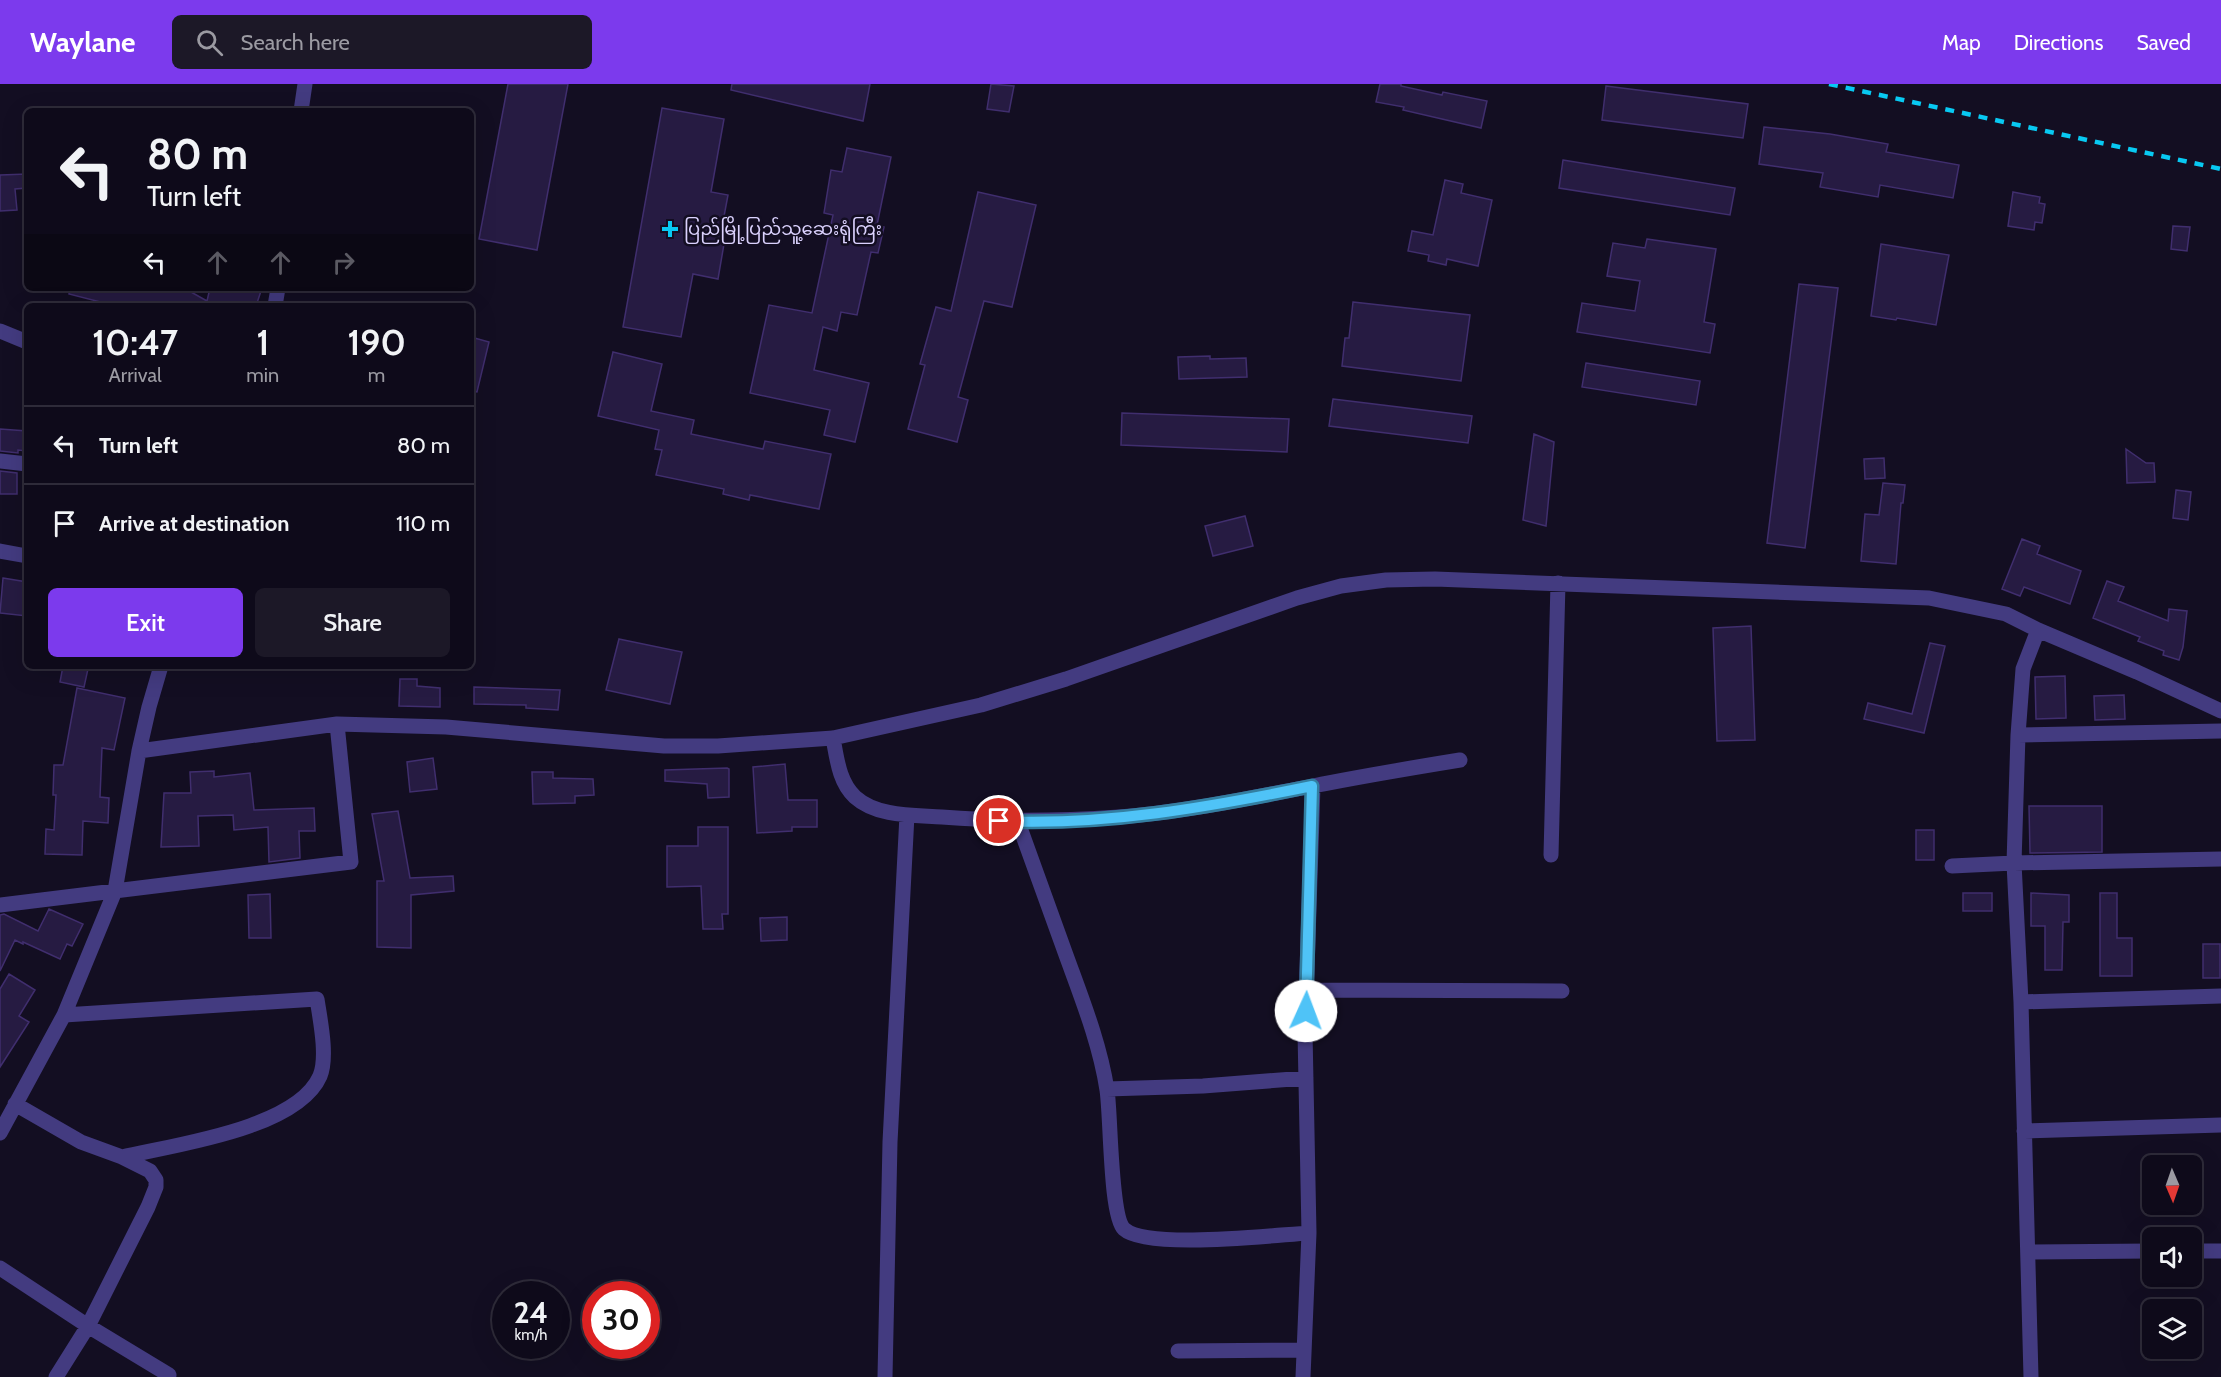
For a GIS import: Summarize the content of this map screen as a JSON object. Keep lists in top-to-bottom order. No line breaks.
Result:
{"places":{"health":["ပြည်မြို့ပြည်သူ့ဆေးရုံကြီး"]},"north":"bottom","page":{"header":"Waylane","search":"Search here","nav":["Map","Directions","Saved"],"turn":["80 m","Turn left"],"eta":["10:47","Arrival","1","min","190","m"],"list":[{"name":"Turn left","value":"80 m"},{"name":"Arrive at destination","value":"110 m"}],"buttons":["Exit","Share"],"speed":"24 km/h","limit":"30"}}
